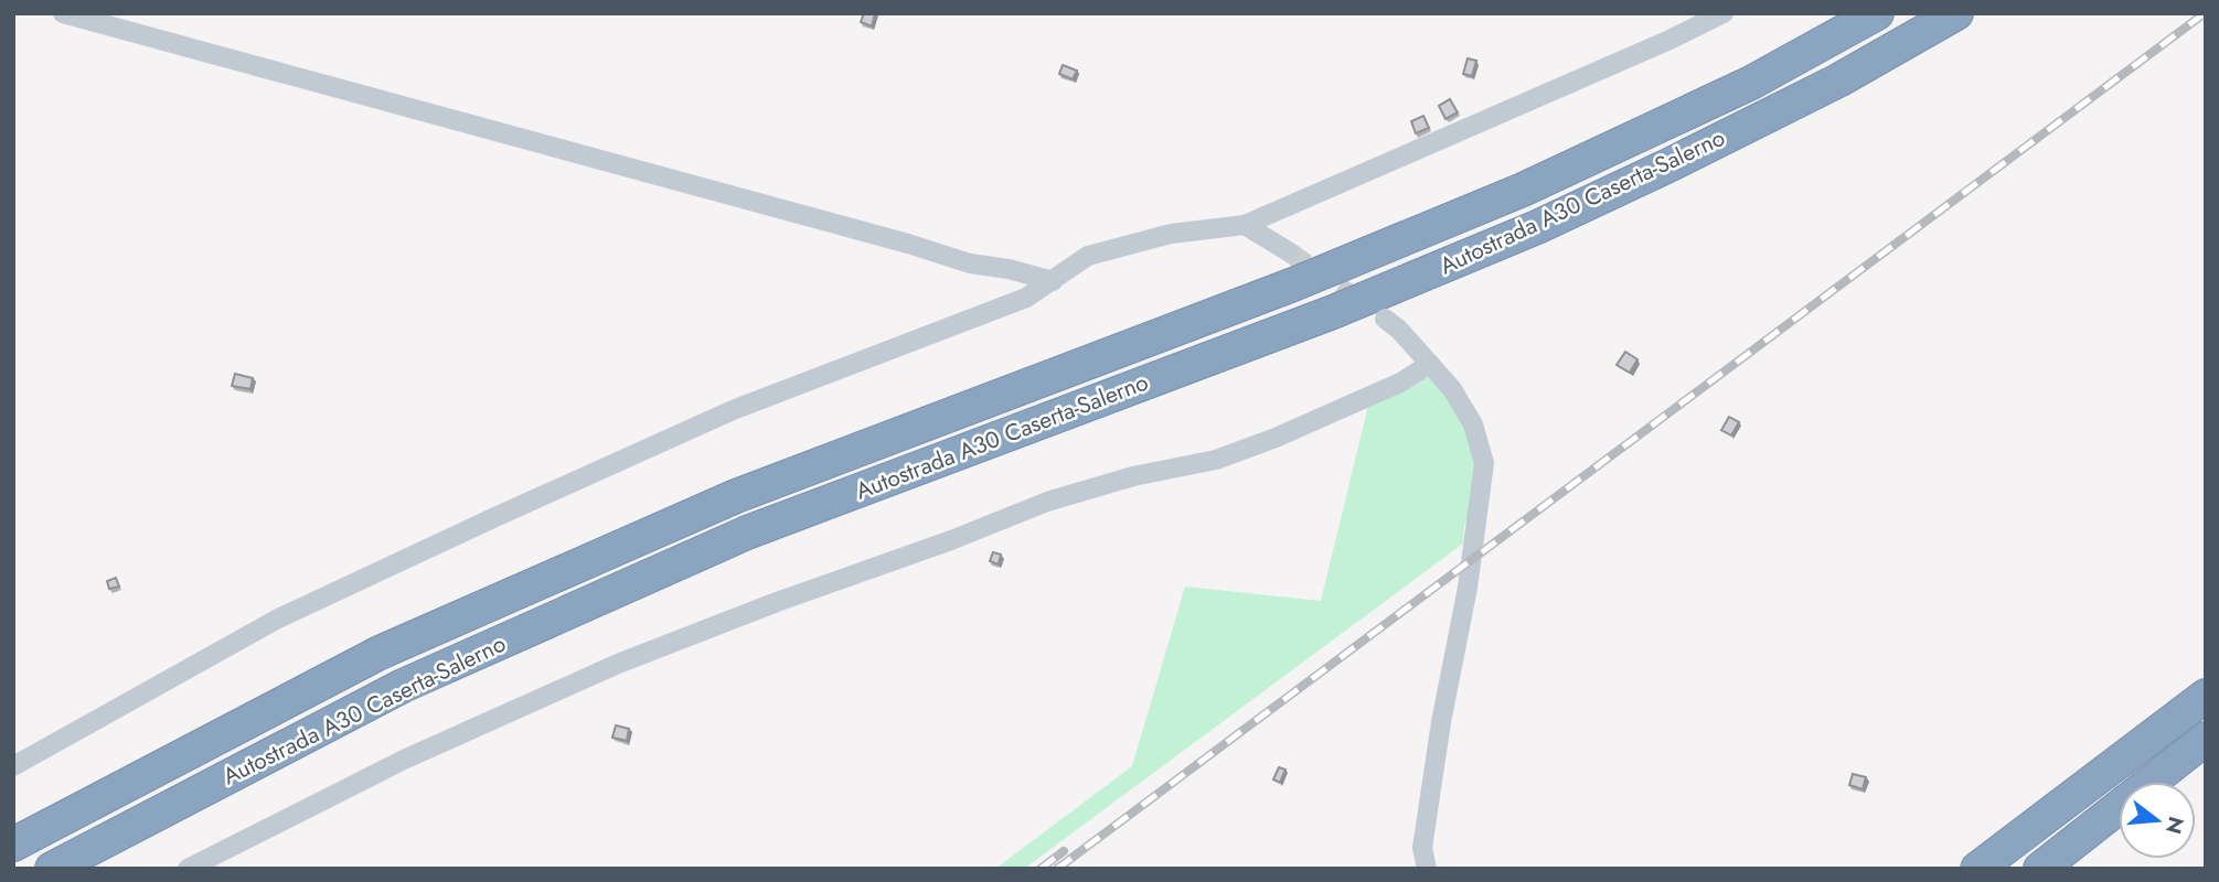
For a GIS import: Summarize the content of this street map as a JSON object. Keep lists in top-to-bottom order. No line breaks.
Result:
{"streets":{"highway":["Autostrada A30 Caserta-Salerno"]},"north":"right"}
